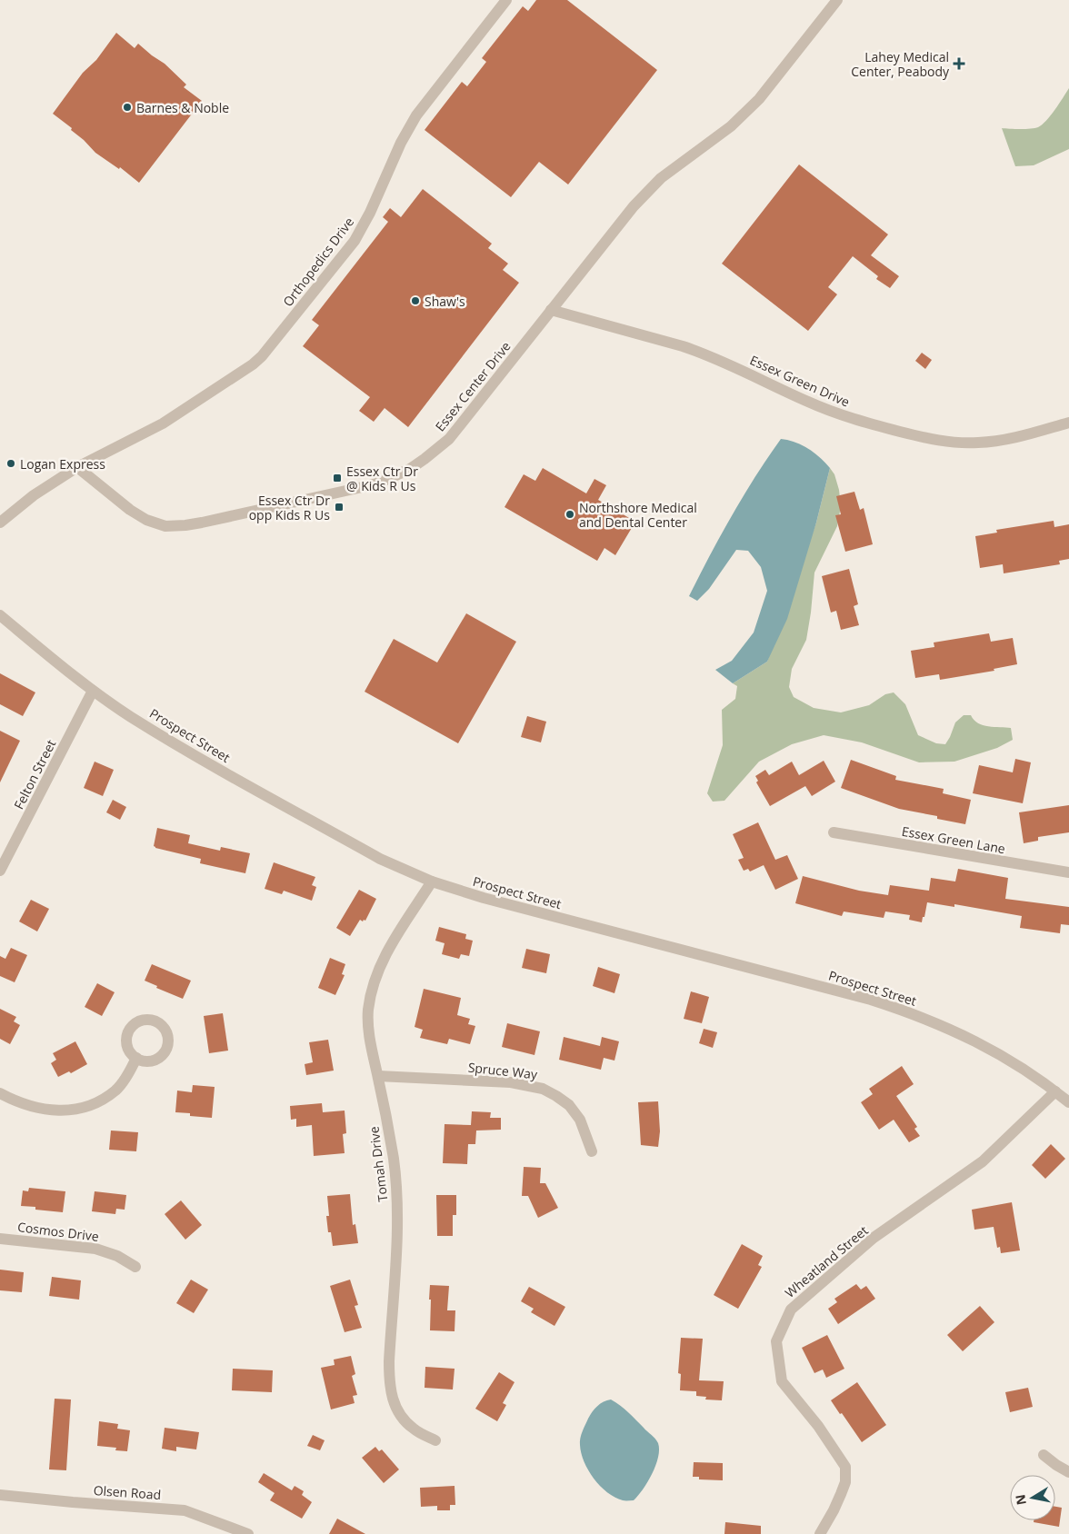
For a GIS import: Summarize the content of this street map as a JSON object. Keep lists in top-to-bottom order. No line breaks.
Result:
{"streets":{"street":["Orthopedics Drive","Essex Green Drive","Essex Center Drive","Prospect Street","Felton Street","Essex Green Lane","Spruce Way","Tomah Drive","Cosmos Drive","Wheatland Street","Olsen Road"]},"crossings":[["Orthopedics Drive","Essex Center Drive"],["Essex Green Drive","Essex Center Drive"],["Prospect Street","Felton Street"],["Prospect Street","Tomah Drive"],["Prospect Street","Wheatland Street"],["Spruce Way","Tomah Drive"]],"places":{"health":["Lahey Medical Center, Peabody"],"other":["Barnes & Noble","Shaw's","Logan Express","Northshore Medical and Dental Center"],"transit":["Essex Ctr Dr @ Kids R Us","Essex Ctr Dr opp Kids R Us"]},"north":"left"}
